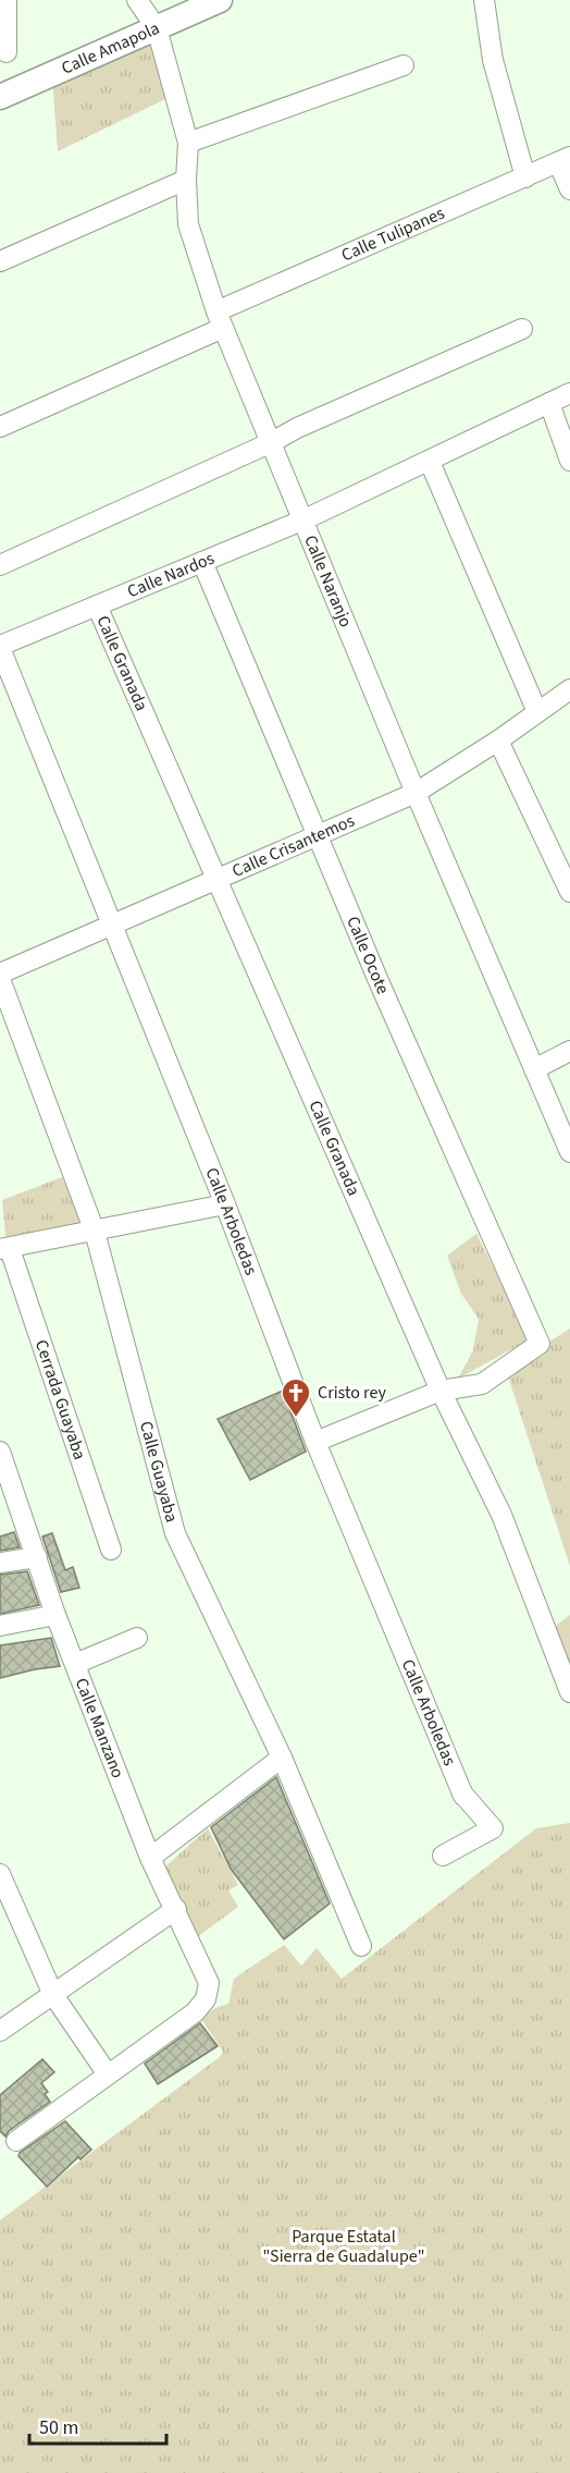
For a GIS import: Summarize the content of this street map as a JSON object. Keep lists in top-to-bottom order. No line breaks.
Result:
{"streets":{"street":["Calle Amapola","Calle Tulipanes","Calle Nardos","Calle Naranjo","Calle Granada","Calle Crisantemos","Calle Ocote","Calle Arboledas","Cerrada Guayaba","Calle Guayaba","Calle Manzano"]},"crossings":[["Calle Amapola","Calle Naranjo"],["Calle Tulipanes","Calle Naranjo"],["Calle Nardos","Calle Naranjo"],["Calle Nardos","Calle Granada"],["Calle Nardos","Calle Ocote"],["Calle Nardos","Calle Arboledas"],["Calle Naranjo","Calle Crisantemos"],["Calle Granada","Calle Crisantemos"],["Calle Granada","Calle Ocote"],["Calle Crisantemos","Calle Ocote"],["Calle Crisantemos","Calle Arboledas"]],"parks":["Parque Estatal \"Sierra de Guadalupe\""],"places":{"church":["Cristo rey"]},"scale_bar":"50 m"}
